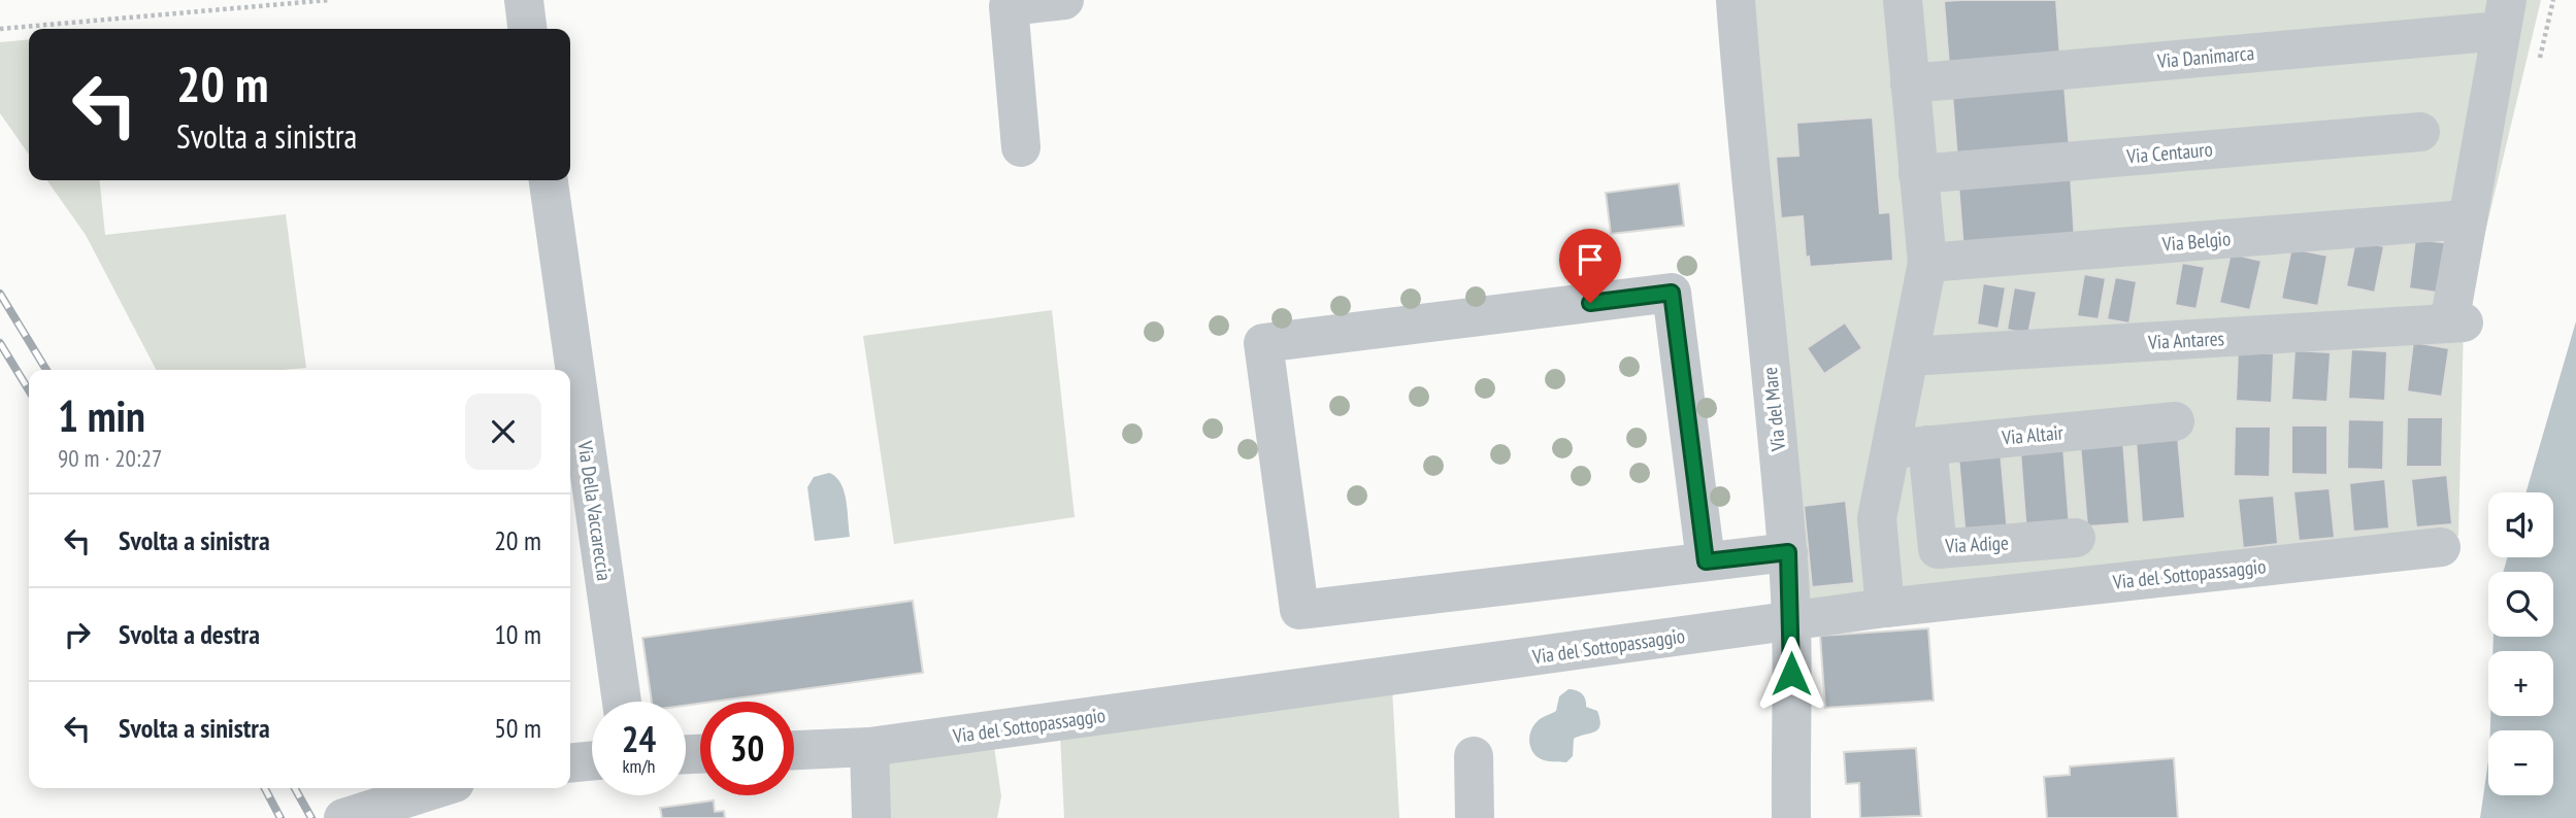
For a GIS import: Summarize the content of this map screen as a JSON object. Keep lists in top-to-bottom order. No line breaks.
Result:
{"streets":{"street":["Via Danimarca","Via Centauro","Via Belgio","Via Antares","Via del Mare","Via Altair","Via Della Vaccareccia","Via Adige","Via del Sottopassaggio"]},"crossings":[["Via Belgio","Via Antares"],["Via del Mare","Via del Sottopassaggio"],["Via Altair","Via Adige"]],"page":{"turn":["20 m","Svolta a sinistra"],"heading":["1 min","90 m · 20:27"],"map_buttons":["+","−"],"list":[{"name":"Svolta a sinistra","value":"20 m"},{"name":"Svolta a destra","value":"10 m"},{"name":"Svolta a sinistra","value":"50 m"}],"speed":"24 km/h","limit":"30"}}
